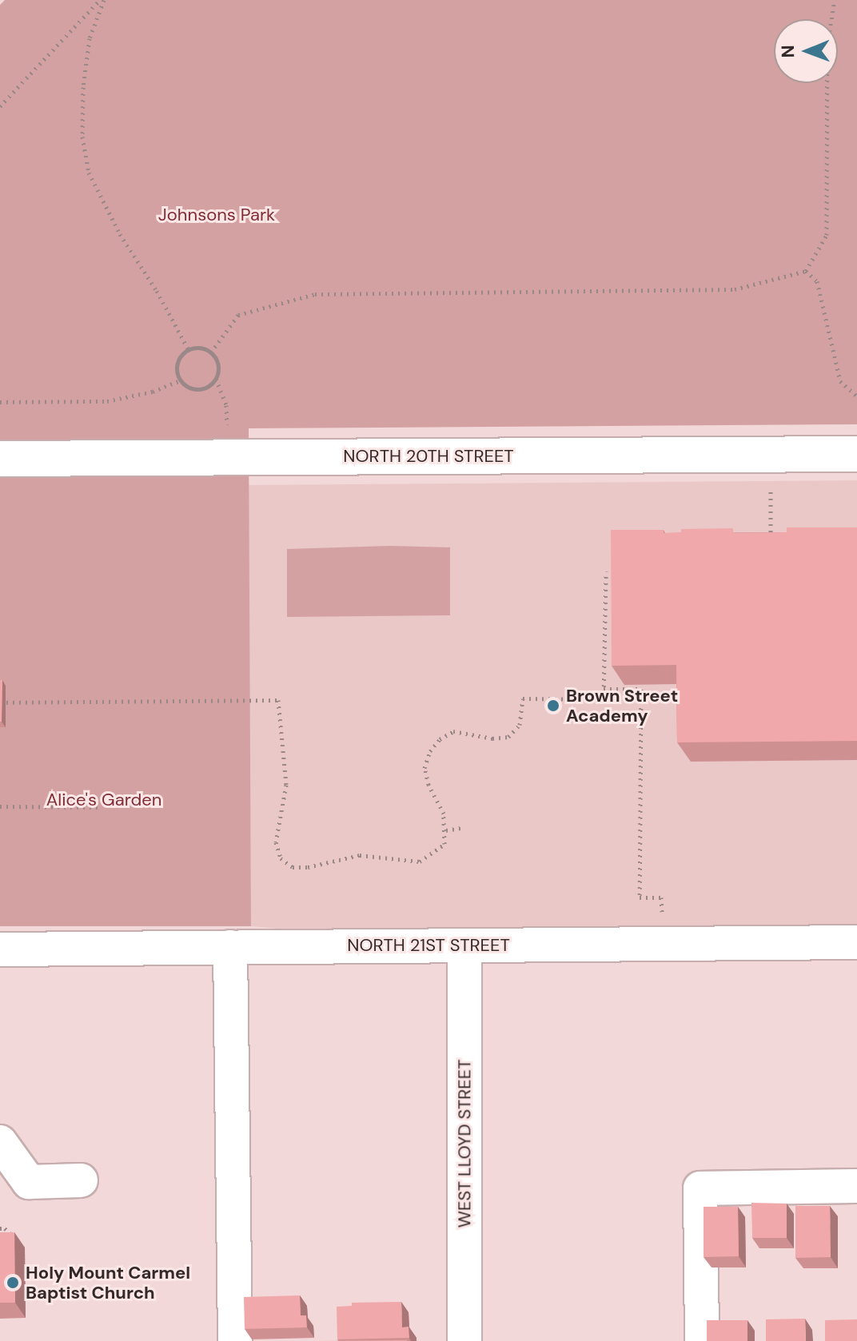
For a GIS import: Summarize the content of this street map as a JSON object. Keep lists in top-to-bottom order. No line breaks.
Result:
{"streets":{"main road":["NORTH 20TH STREET"],"street":["NORTH 21ST STREET","WEST LLOYD STREET"]},"crossings":[["NORTH 21ST STREET","WEST LLOYD STREET"]],"parks":["Johnsons Park","Alice's Garden"],"places":["Brown Street Academy","Holy Mount Carmel Baptist Church"],"north":"left"}
